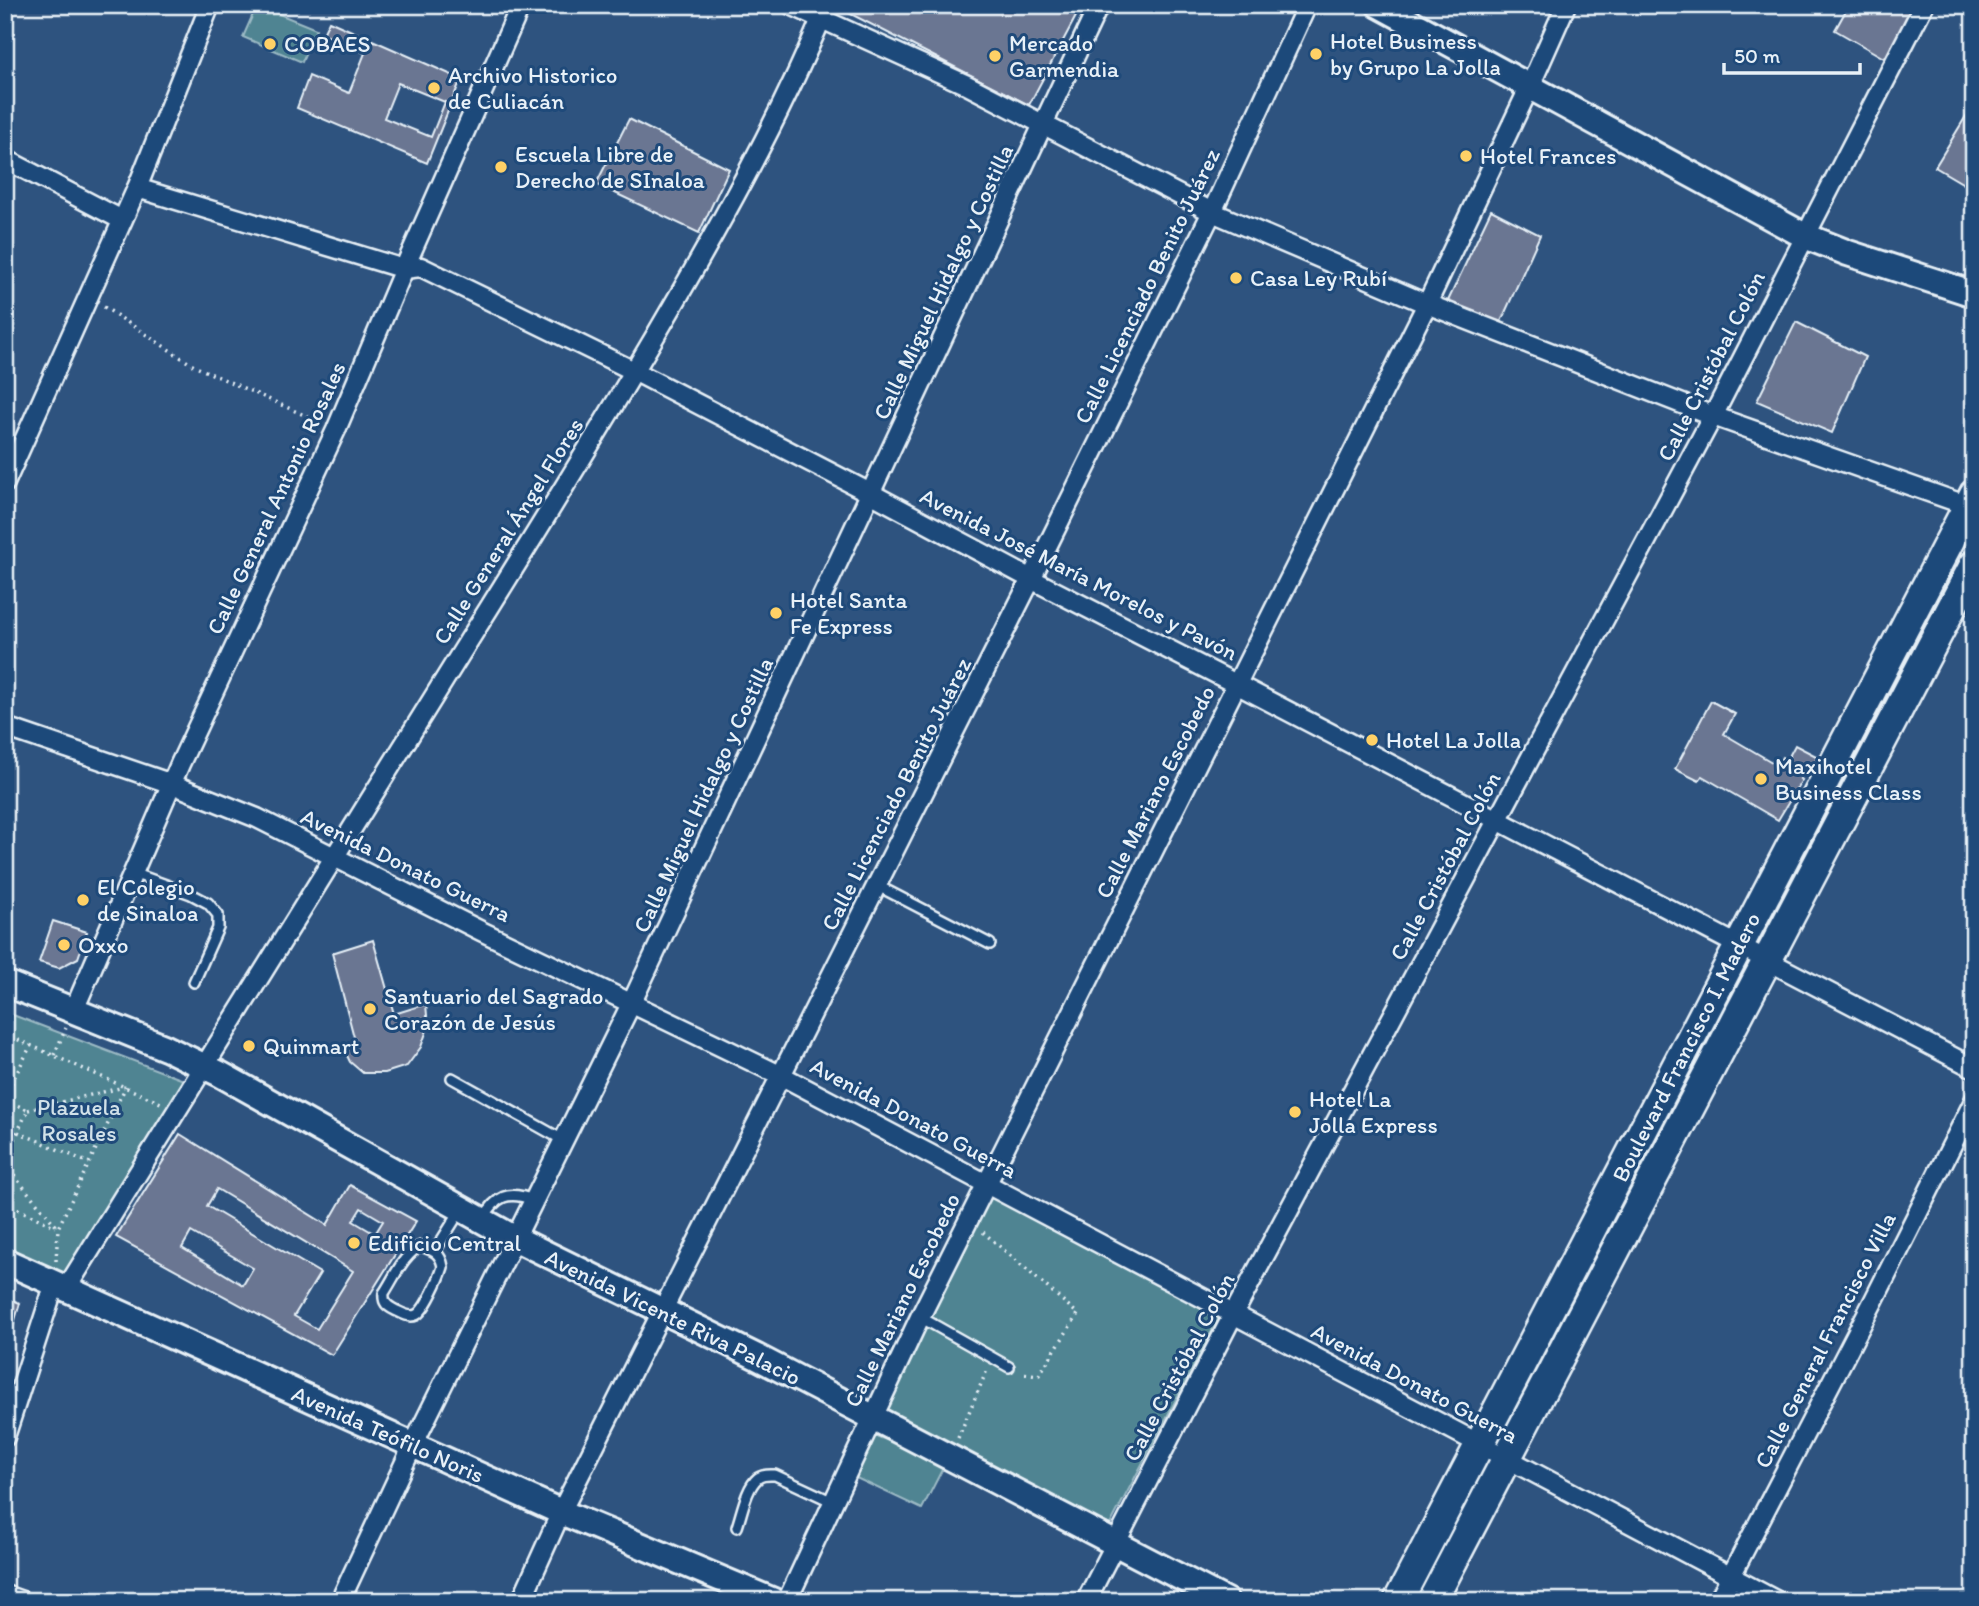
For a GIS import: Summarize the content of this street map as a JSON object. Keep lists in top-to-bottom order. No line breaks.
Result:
{"streets":{"main road":["Boulevard Francisco I. Madero","Avenida Vicente Riva Palacio","Avenida Teófilo Noris"],"street":["Calle Miguel Hidalgo y Costilla","Calle Licenciado Benito Juárez","Calle Cristóbal Colón","Calle General Antonio Rosales","Calle General Ángel Flores","Avenida José María Morelos y Pavón","Calle Mariano Escobedo","Avenida Donato Guerra","Calle General Francisco Villa"]},"crossings":[["Calle Miguel Hidalgo y Costilla","Avenida José María Morelos y Pavón"],["Calle Miguel Hidalgo y Costilla","Avenida Donato Guerra"],["Calle Miguel Hidalgo y Costilla","Avenida Vicente Riva Palacio"],["Calle Miguel Hidalgo y Costilla","Avenida Teófilo Noris"],["Calle Licenciado Benito Juárez","Avenida José María Morelos y Pavón"],["Calle Licenciado Benito Juárez","Avenida Donato Guerra"],["Calle Licenciado Benito Juárez","Avenida Vicente Riva Palacio"],["Calle Licenciado Benito Juárez","Avenida Teófilo Noris"],["Calle Cristóbal Colón","Avenida José María Morelos y Pavón"],["Calle Cristóbal Colón","Avenida Donato Guerra"],["Calle Cristóbal Colón","Avenida Vicente Riva Palacio"],["Calle General Antonio Rosales","Avenida José María Morelos y Pavón"],["Calle General Antonio Rosales","Avenida Donato Guerra"],["Calle General Antonio Rosales","Avenida Vicente Riva Palacio"],["Calle General Ángel Flores","Avenida José María Morelos y Pavón"],["Calle General Ángel Flores","Avenida Donato Guerra"],["Calle General Ángel Flores","Avenida Vicente Riva Palacio"],["Calle General Ángel Flores","Avenida Teófilo Noris"],["Avenida José María Morelos y Pavón","Calle Mariano Escobedo"],["Avenida José María Morelos y Pavón","Boulevard Francisco I. Madero"],["Calle Mariano Escobedo","Avenida Donato Guerra"],["Calle Mariano Escobedo","Avenida Vicente Riva Palacio"],["Avenida Donato Guerra","Boulevard Francisco I. Madero"],["Avenida Donato Guerra","Calle General Francisco Villa"]],"parks":["Plazuela Rosales"],"places":["COBAES","Hotel Business by Grupo La Jolla","Mercado Garmendia","Archivo Historico de Culiacán","Hotel Frances","Escuela Libre de Derecho de SInaloa","Casa Ley Rubí","Hotel Santa Fe Express","Hotel La Jolla","Maxihotel Business Class","El Colegio de Sinaloa","Oxxo","Santuario del Sagrado Corazón de Jesús","Quinmart","Hotel La Jolla Express","Edificio Central"],"scale_bar":"50 m"}
